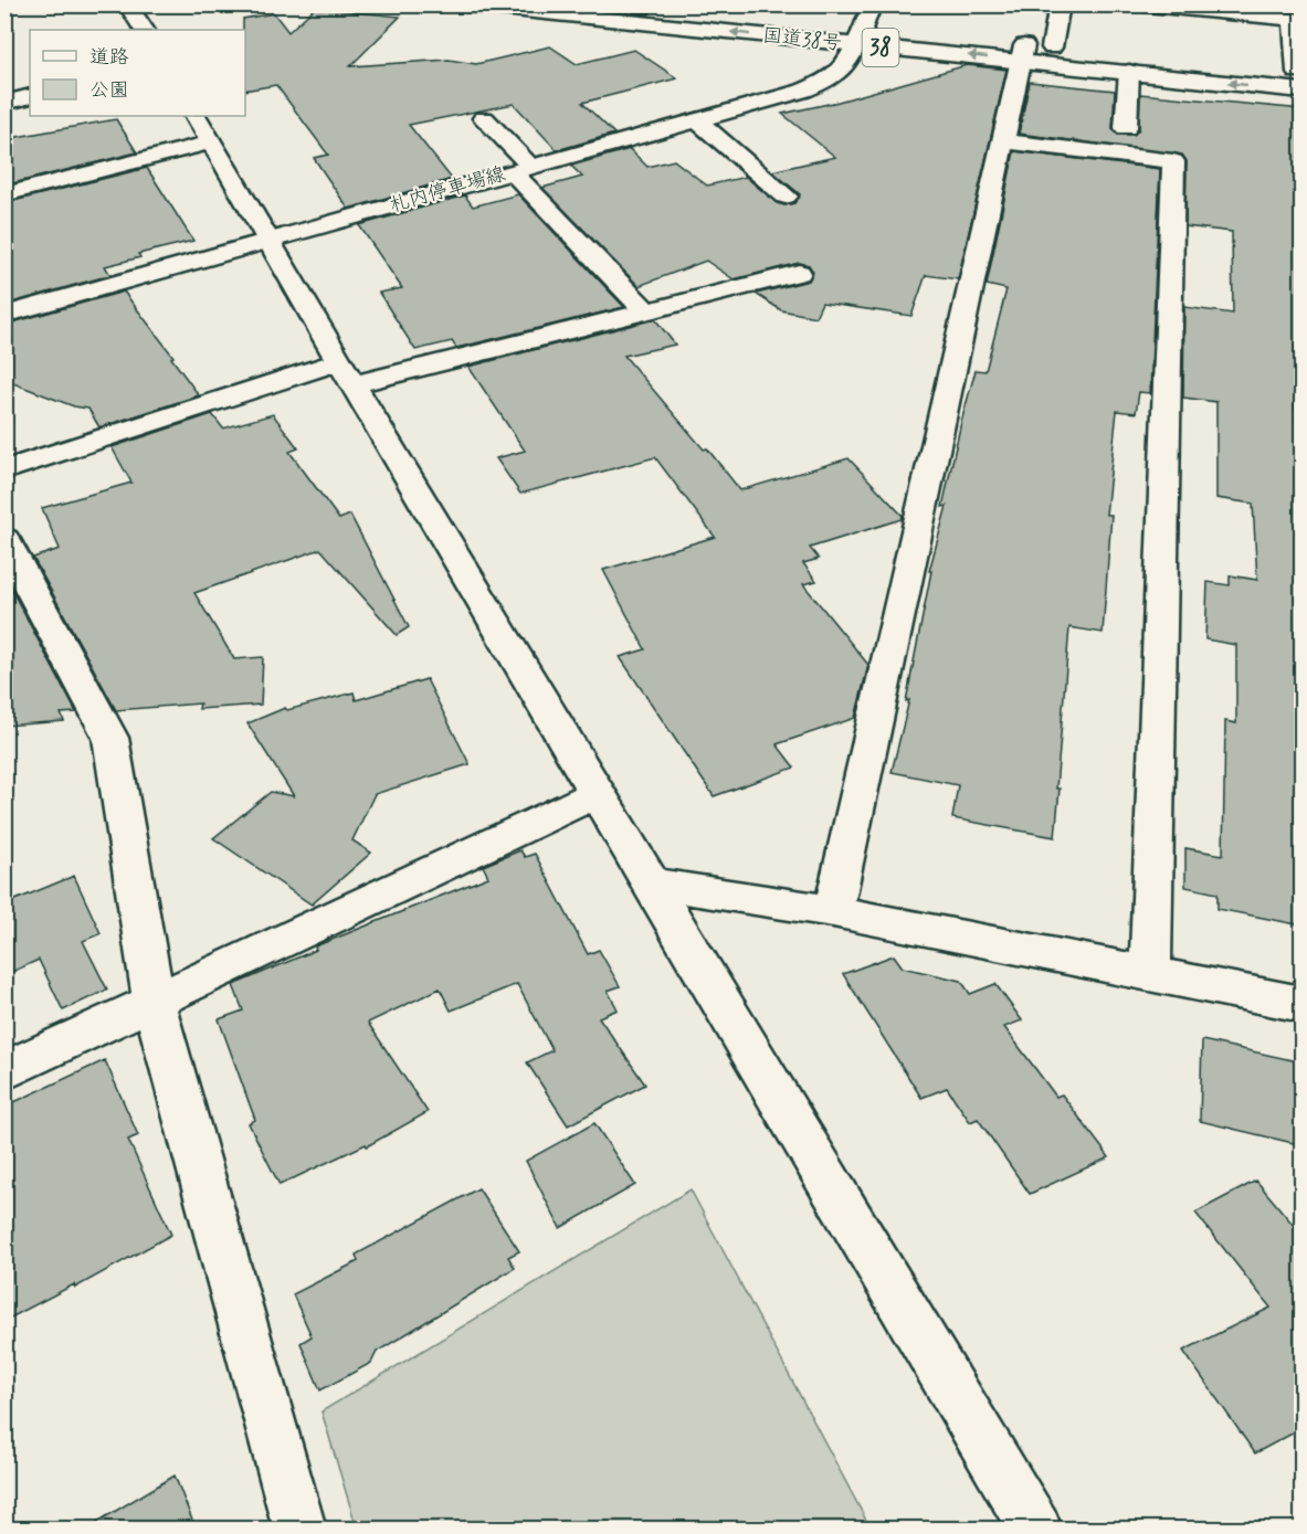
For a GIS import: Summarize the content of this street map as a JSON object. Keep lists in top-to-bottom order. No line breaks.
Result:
{"streets":{"main road":["国道38号","38","札内停車場線"]},"crossings":[["国道38号","札内停車場線"]],"legend":["道路","公園"]}
